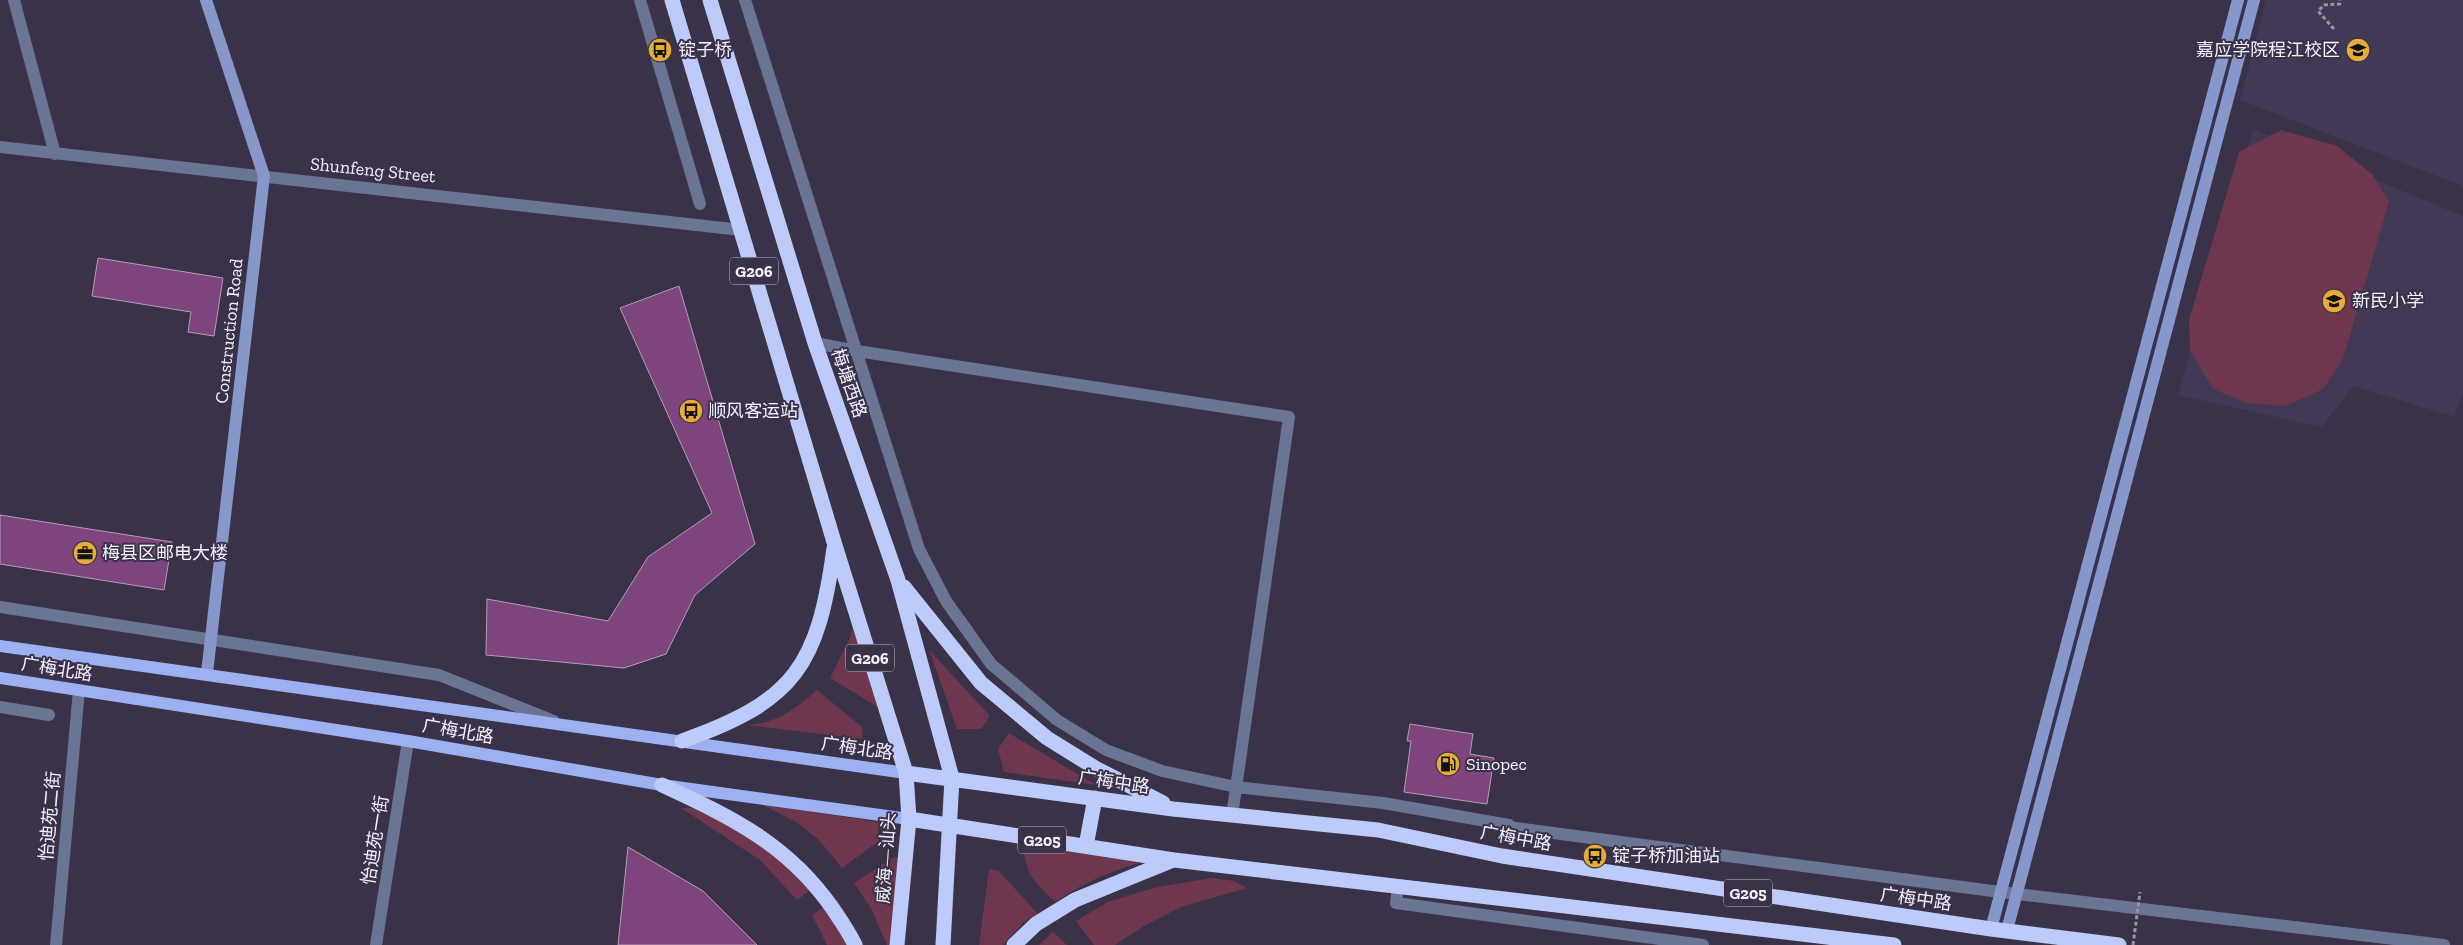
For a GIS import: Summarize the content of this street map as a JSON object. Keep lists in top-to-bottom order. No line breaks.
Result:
{"streets":{"highway":["G206","梅塘西路","广梅中路","G205","威海—汕头"],"main road":["广梅北路"],"street":["Shunfeng Street","Construction Road","怡迪苑二街","怡迪苑一街"]},"crossings":[["Shunfeng Street","G206"],["Shunfeng Street","Construction Road"],["G206","梅塘西路"],["G206","广梅北路"],["G206","广梅中路"],["G206","G205"],["G206","威海—汕头"],["Construction Road","广梅北路"],["梅塘西路","广梅中路"],["广梅北路","广梅中路"],["广梅北路","怡迪苑二街"],["广梅北路","怡迪苑一街"],["广梅北路","G205"],["广梅北路","威海—汕头"],["广梅中路","威海—汕头"],["G205","威海—汕头"]],"places":{"bus stop":["锭子桥","顺风客运站","锭子桥加油站"],"school or university":["嘉应学院程江校区","新民小学"],"office":["梅县区邮电大楼"],"fuel station":["Sinopec"]}}
